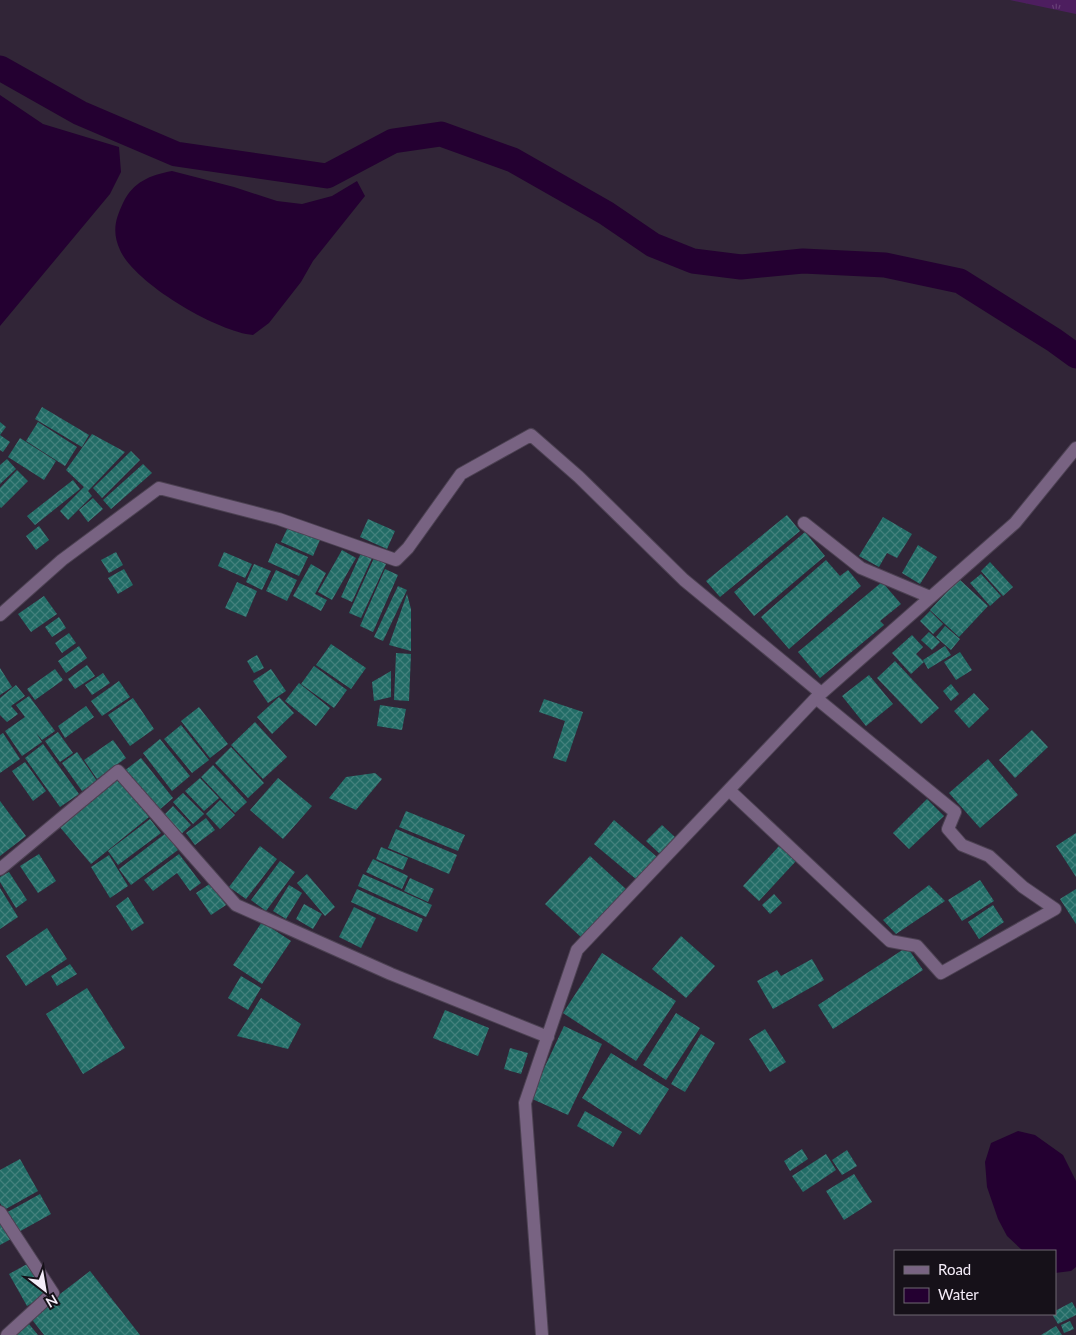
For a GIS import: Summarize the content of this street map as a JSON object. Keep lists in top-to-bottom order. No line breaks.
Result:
{"legend":["Road","Water"],"north":"bottom right"}
